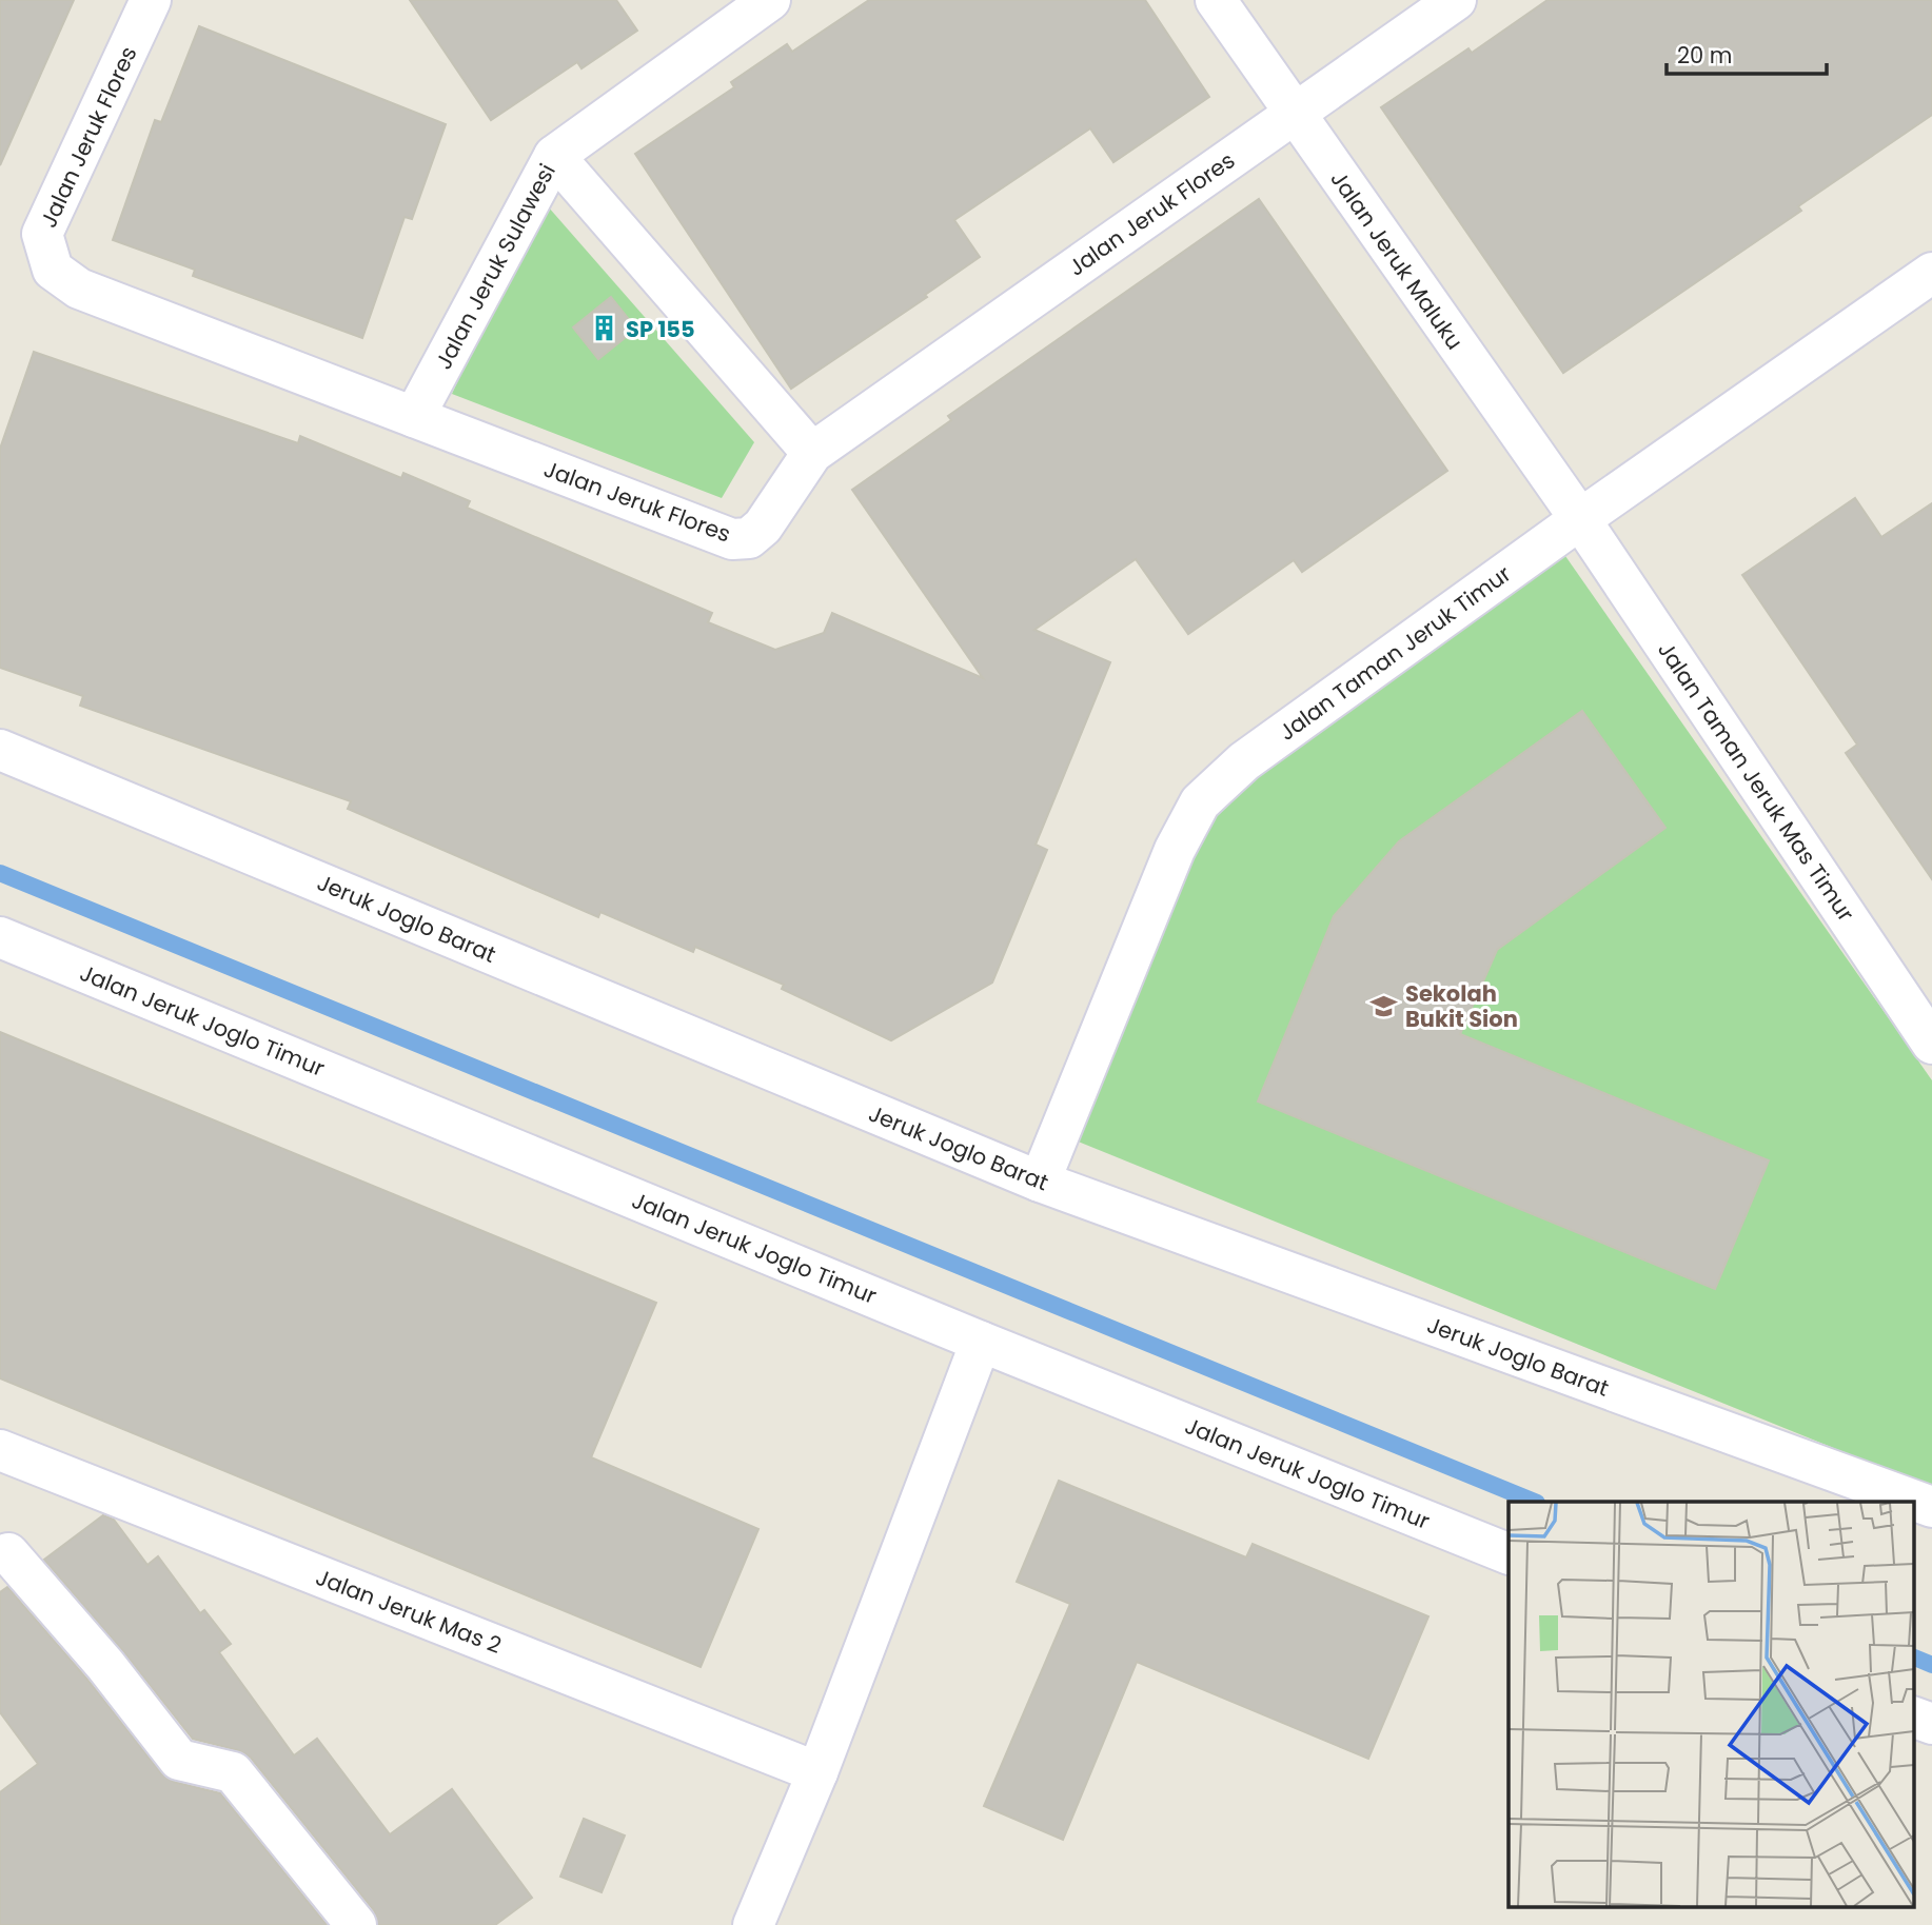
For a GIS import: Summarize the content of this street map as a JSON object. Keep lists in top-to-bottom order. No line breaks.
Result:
{"streets":{"street":["Jalan Jeruk Flores","Jalan Jeruk Maluku","Jalan Jeruk Sulawesi","Jalan Taman Jeruk Timur","Jalan Taman Jeruk Mas Timur","Jeruk Joglo Barat","Jalan Jeruk Joglo Timur","Jalan Jeruk Mas 2"]},"crossings":[["Jalan Jeruk Flores","Jalan Jeruk Maluku"],["Jalan Jeruk Flores","Jalan Jeruk Sulawesi"],["Jalan Jeruk Maluku","Jalan Taman Jeruk Timur"],["Jalan Jeruk Maluku","Jalan Taman Jeruk Mas Timur"],["Jalan Taman Jeruk Timur","Jalan Taman Jeruk Mas Timur"],["Jalan Taman Jeruk Timur","Jeruk Joglo Barat"]],"places":{"building":["SP 155"],"school or university":["Sekolah Bukit Sion"]},"scale_bar":"20 m"}
